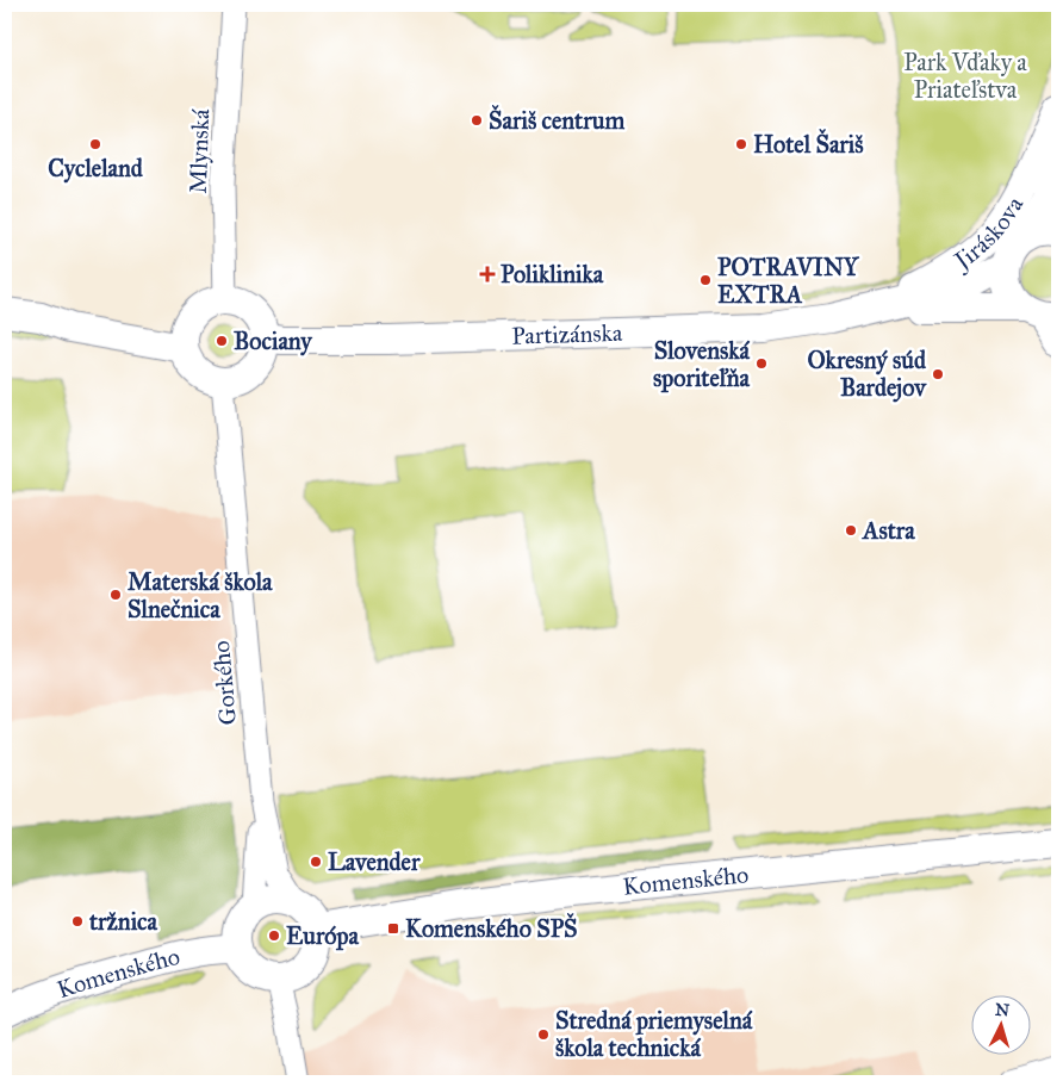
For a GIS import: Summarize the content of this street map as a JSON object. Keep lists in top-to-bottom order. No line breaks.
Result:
{"streets":{"street":["Mlynská","Jiráskova","Partizánska","Gorkého","Komenského"]},"crossings":[["Mlynská","Partizánska"],["Mlynská","Gorkého"],["Jiráskova","Partizánska"],["Partizánska","Gorkého"],["Gorkého","Komenského"]],"parks":["Park Vďaky a Priateľstva"],"places":{"other":["Šariš centrum","Cycleland","Hotel Šariš","POTRAVINY EXTRA","Bociany","Slovenská sporiteľňa","Okresný súd Bardejov","Astra","Materská škola Slnečnica","Lavender","tržnica","Európa","Stredná priemyselná škola technická"],"health":["Poliklinika"],"transit":["Komenského SPŠ"]},"north":"top"}
